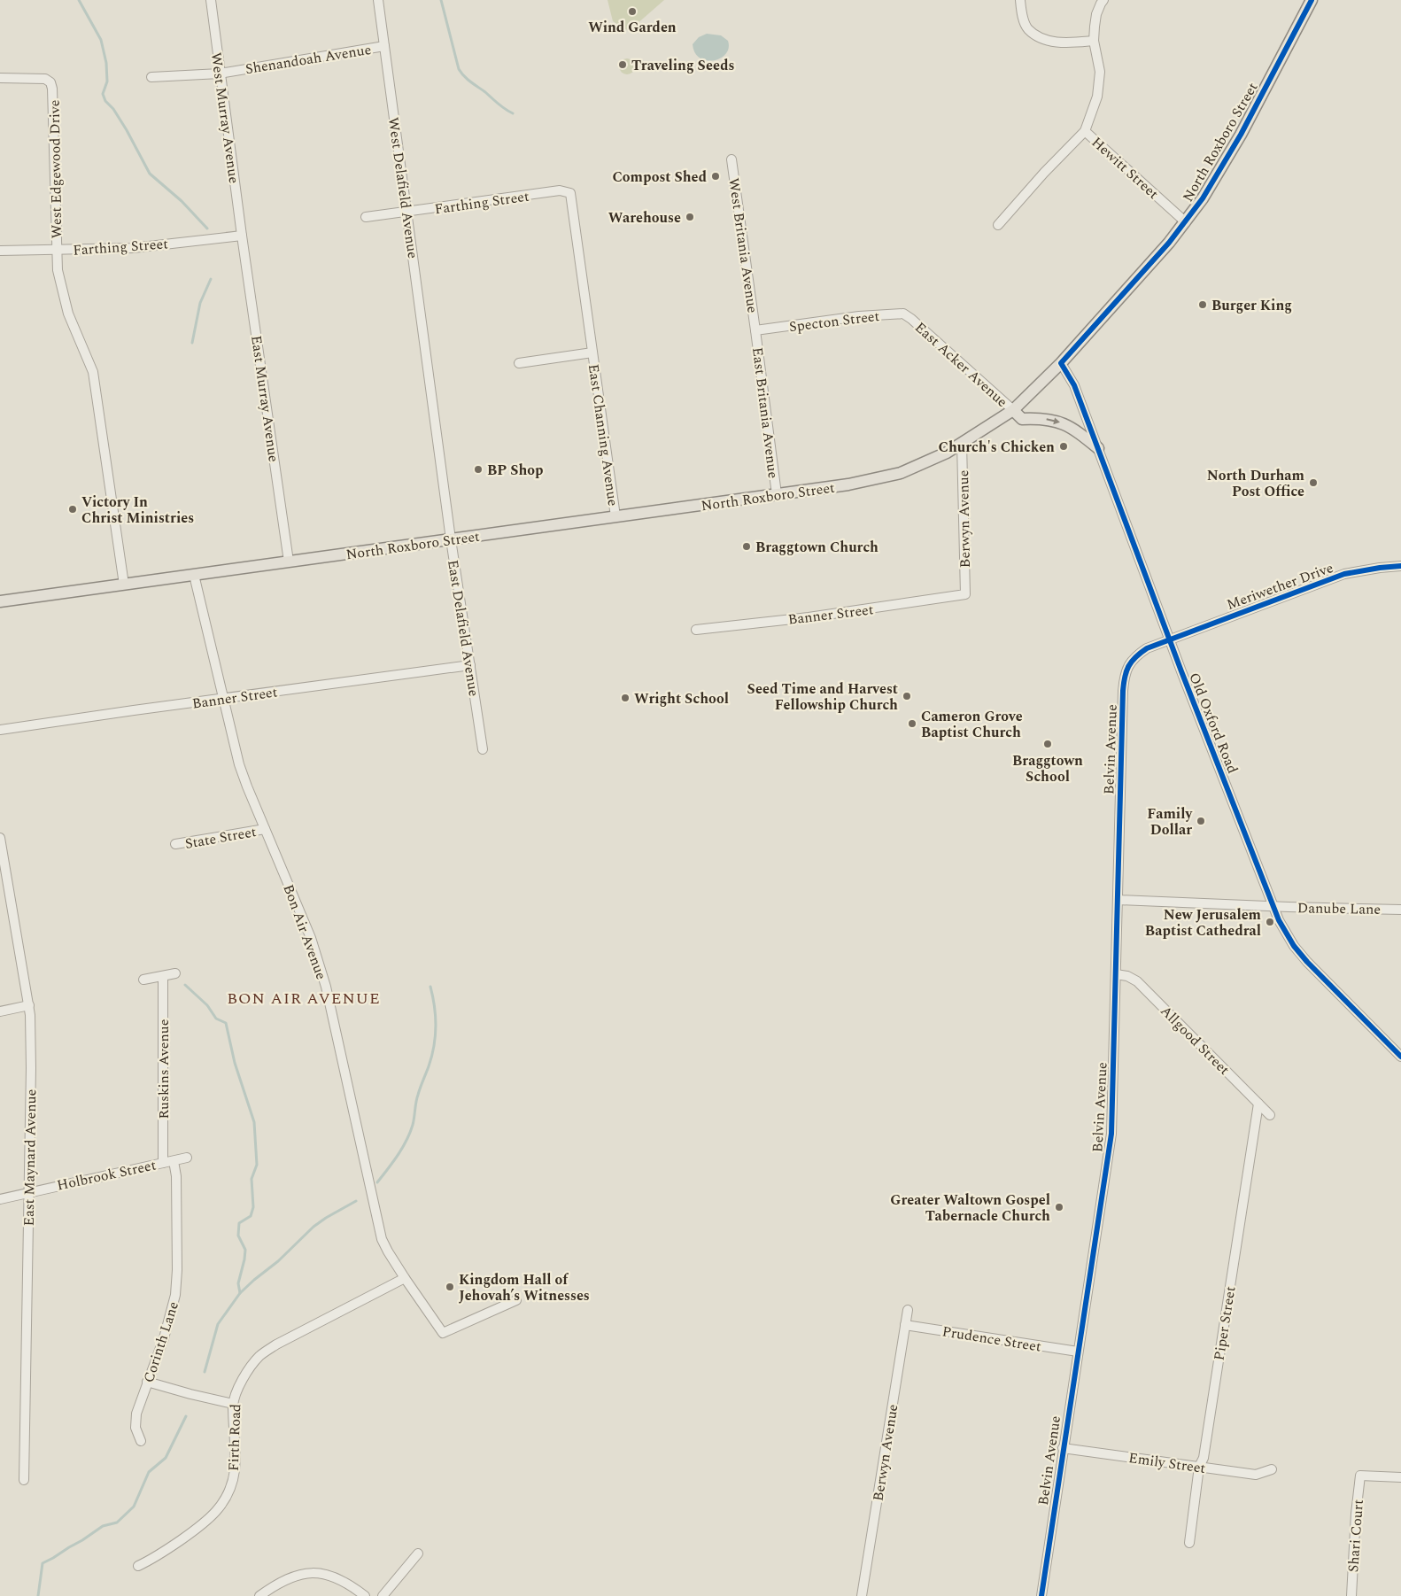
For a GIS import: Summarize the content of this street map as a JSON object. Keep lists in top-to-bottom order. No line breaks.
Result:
{"streets":{"main road":["North Roxboro Street"],"street":["Shenandoah Avenue","West Murray Avenue","Hewitt Street","West Edgewood Drive","West Delafield Avenue","Farthing Street","West Britania Avenue","Specton Street","East Acker Avenue","East Murray Avenue","East Britania Avenue","East Channing Avenue","Berwyn Avenue","Meriwether Drive","Banner Street","East Delafield Avenue","Old Oxford Road","Belvin Avenue","State Street","Danube Lane","Bon Air Avenue","Allgood Street","Ruskins Avenue","East Maynard Avenue","Holbrook Street","Piper Street","Prudence Street","Corinth Lane","Firth Road","Emily Street","Shari Court"]},"crossings":[["Shenandoah Avenue","West Murray Avenue"],["Shenandoah Avenue","West Delafield Avenue"],["West Murray Avenue","Farthing Street"],["West Murray Avenue","East Murray Avenue"],["North Roxboro Street","Hewitt Street"],["North Roxboro Street","West Edgewood Drive"],["North Roxboro Street","East Acker Avenue"],["North Roxboro Street","East Murray Avenue"],["North Roxboro Street","East Britania Avenue"],["North Roxboro Street","East Channing Avenue"],["North Roxboro Street","Berwyn Avenue"],["North Roxboro Street","East Delafield Avenue"],["North Roxboro Street","Old Oxford Road"],["North Roxboro Street","Bon Air Avenue"],["West Edgewood Drive","Farthing Street"],["West Delafield Avenue","Farthing Street"],["West Delafield Avenue","East Delafield Avenue"],["Farthing Street","East Murray Avenue"],["Farthing Street","East Channing Avenue"],["West Britania Avenue","Specton Street"],["West Britania Avenue","East Britania Avenue"],["Specton Street","East Acker Avenue"],["Specton Street","East Britania Avenue"],["Berwyn Avenue","Banner Street"],["Berwyn Avenue","Prudence Street"],["Meriwether Drive","Old Oxford Road"],["Meriwether Drive","Belvin Avenue"],["Banner Street","East Delafield Avenue"],["Banner Street","Bon Air Avenue"],["Old Oxford Road","Belvin Avenue"],["Old Oxford Road","Danube Lane"],["Belvin Avenue","Danube Lane"],["Belvin Avenue","Allgood Street"],["Belvin Avenue","Prudence Street"],["Belvin Avenue","Emily Street"],["State Street","Bon Air Avenue"],["Bon Air Avenue","Firth Road"],["Allgood Street","Piper Street"],["Ruskins Avenue","Holbrook Street"],["East Maynard Avenue","Holbrook Street"],["Holbrook Street","Corinth Lane"],["Piper Street","Emily Street"]],"districts":["BON AIR AVENUE"],"places":["Wind Garden","Traveling Seeds","Compost Shed","Warehouse","Burger King","Church's Chicken","BP Shop","North Durham Post Office","Victory In Christ Ministries","Braggtown Church","Seed Time and Harvest Fellowship Church","Wright School","Cameron Grove Baptist Church","Braggtown School","Family Dollar","New Jerusalem Baptist Cathedral","Greater Waltown Gospel Tabernacle Church","Kingdom Hall of Jehovah’s Witnesses"]}
